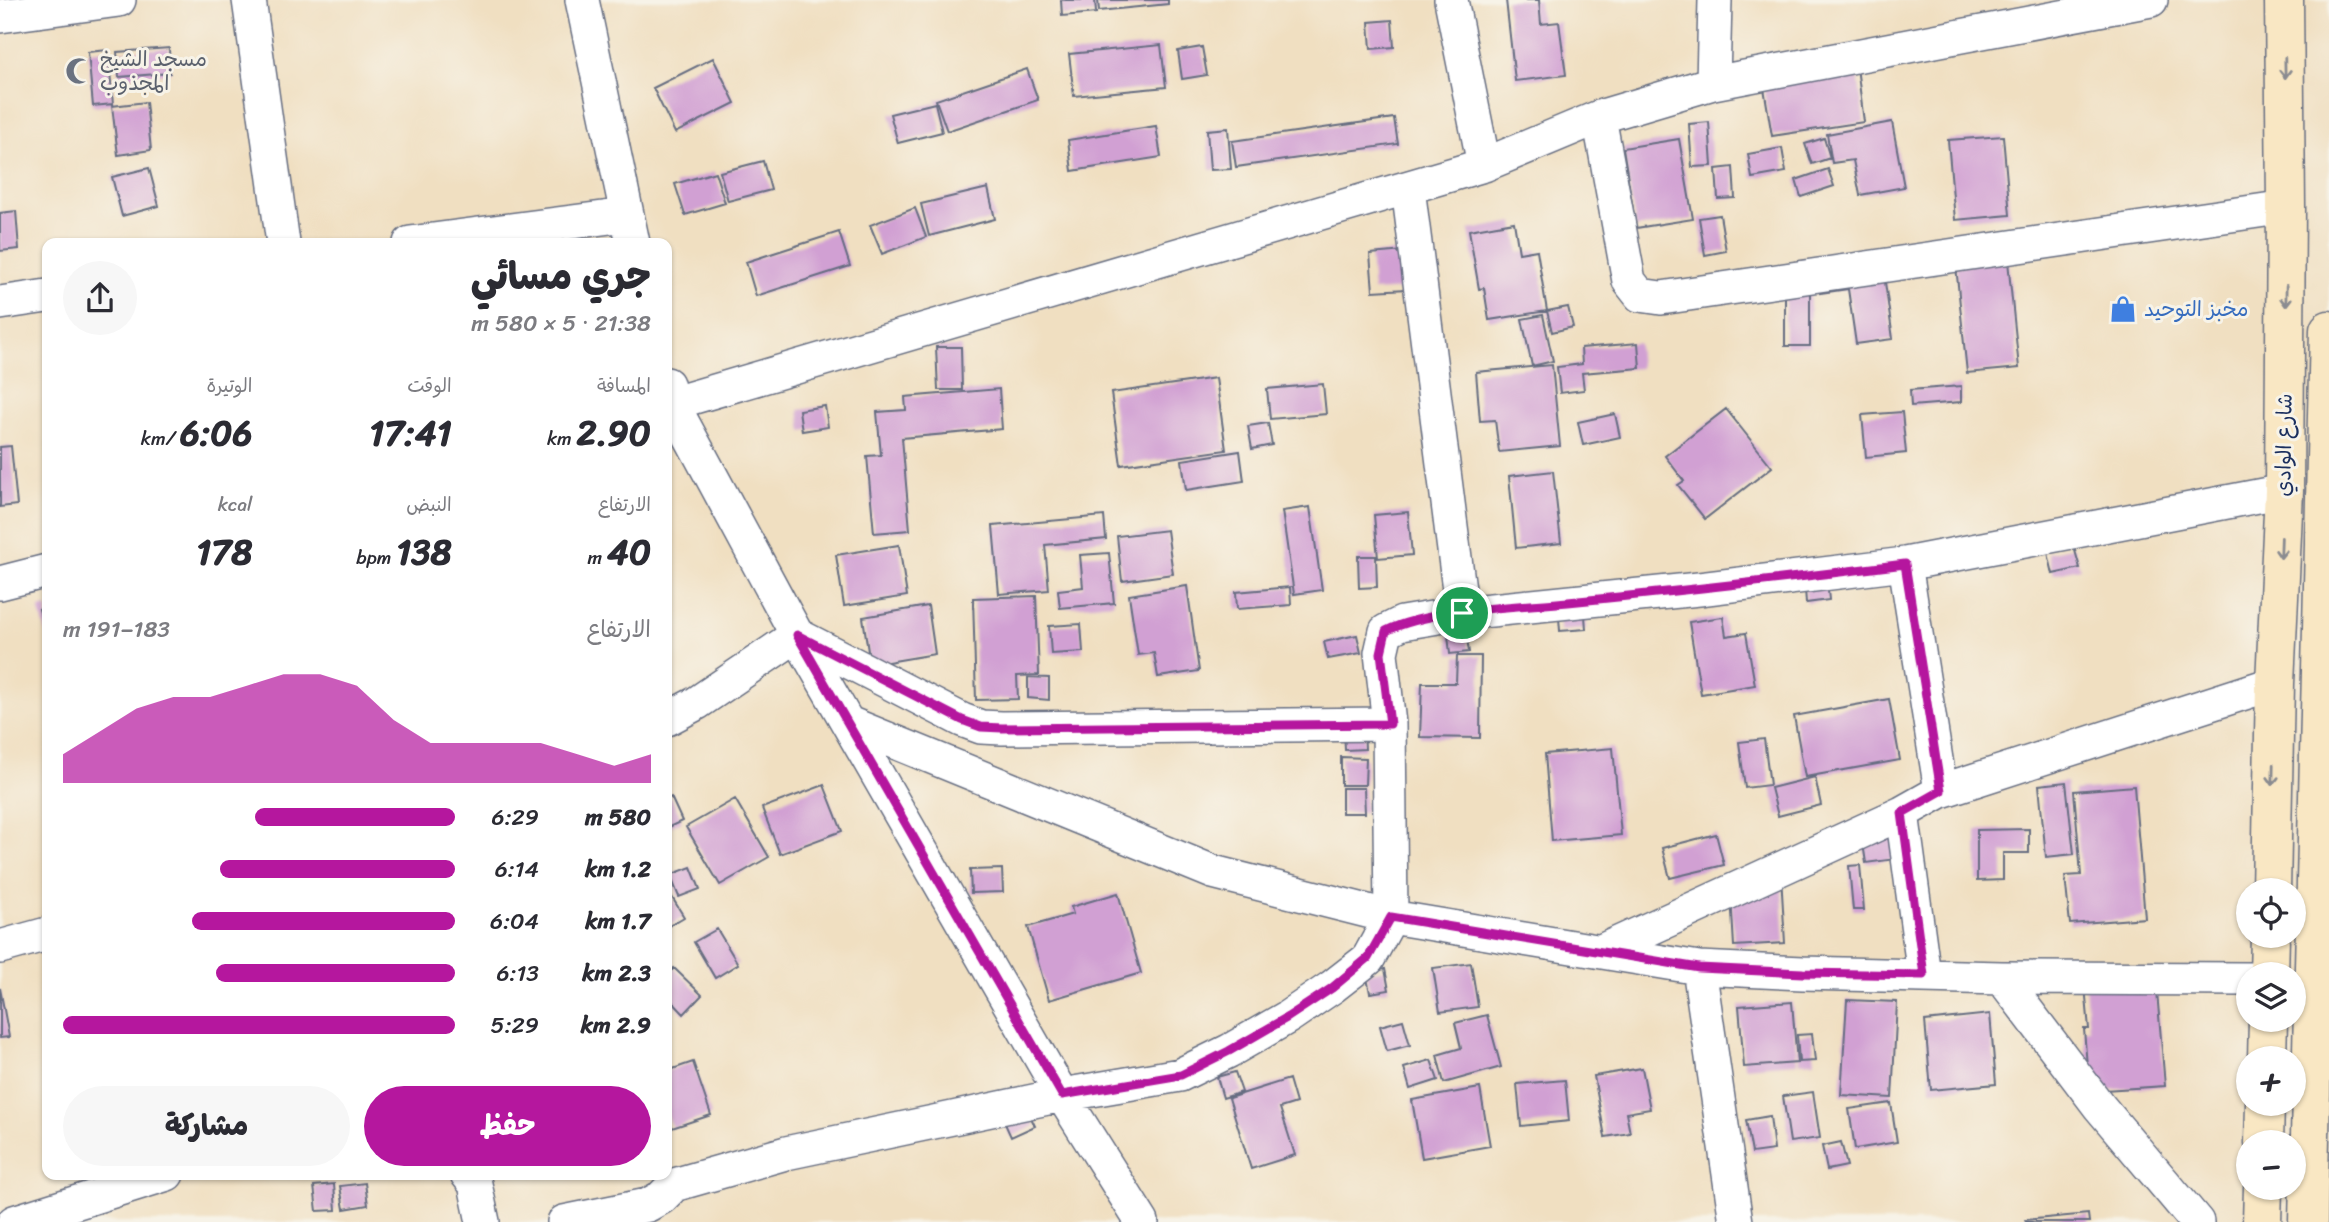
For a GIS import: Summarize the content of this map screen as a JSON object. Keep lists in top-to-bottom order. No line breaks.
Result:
{"streets":{"main road":["شارع الوادي"]},"places":{"mosque":["مسجد الشيخ المجذوب"],"shop":["مخبز التوحيد"]},"page":{"heading":["جري مسائي","21:38 · 5 × 580 m"],"stats":[["المسافة","2.90 km"],["الوقت","17:41"],["الوتيرة","6:06 /km"],["الارتفاع","40 m"],["النبض","138 bpm"],["kcal","178"]],"chart":["الارتفاع","183–191 m"],"list":[{"name":"580 m","note":"6:29"},{"name":"1.2 km","note":"6:14"},{"name":"1.7 km","note":"6:04"},{"name":"2.3 km","note":"6:13"},{"name":"2.9 km","note":"5:29"}],"map_buttons":["+","−"],"buttons":["حفظ","مشاركة"]}}
